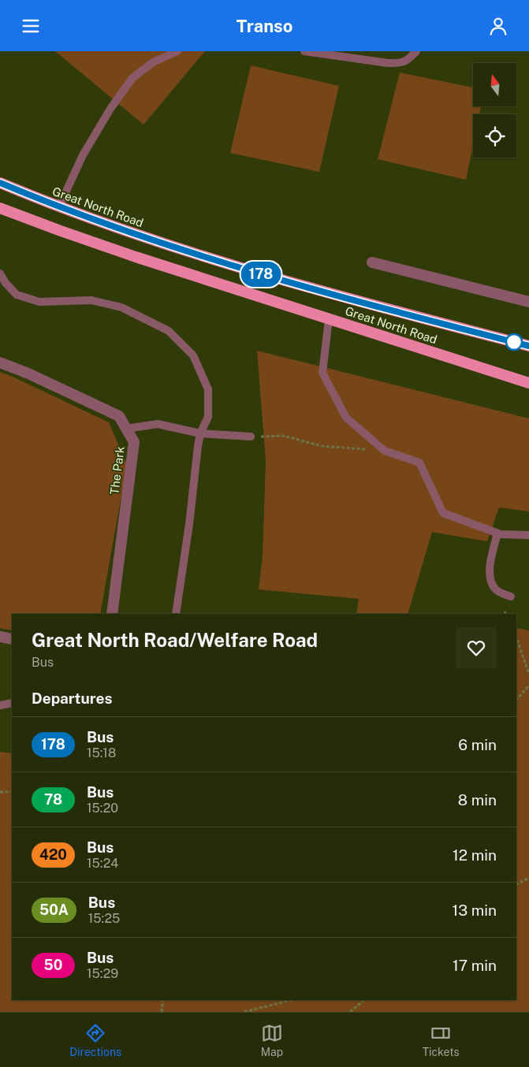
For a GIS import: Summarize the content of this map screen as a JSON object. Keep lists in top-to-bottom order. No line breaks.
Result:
{"streets":{"highway":["Great North Road"],"street":["The Park"]},"lines":["bus line 178"],"north":"top","page":{"header":"Transo","on_map":"178","heading":[["Great North Road/Welfare Road","Bus"],"Departures"],"list":[{"mark":"178","name":"Bus","note":"15:18","value":"6 min"},{"mark":"78","name":"Bus","note":"15:20","value":"8 min"},{"mark":"420","name":"Bus","note":"15:24","value":"12 min"},{"mark":"50A","name":"Bus","note":"15:25","value":"13 min"},{"mark":"50","name":"Bus","note":"15:29","value":"17 min"}],"tabs":["Directions","Map","Tickets"]}}
